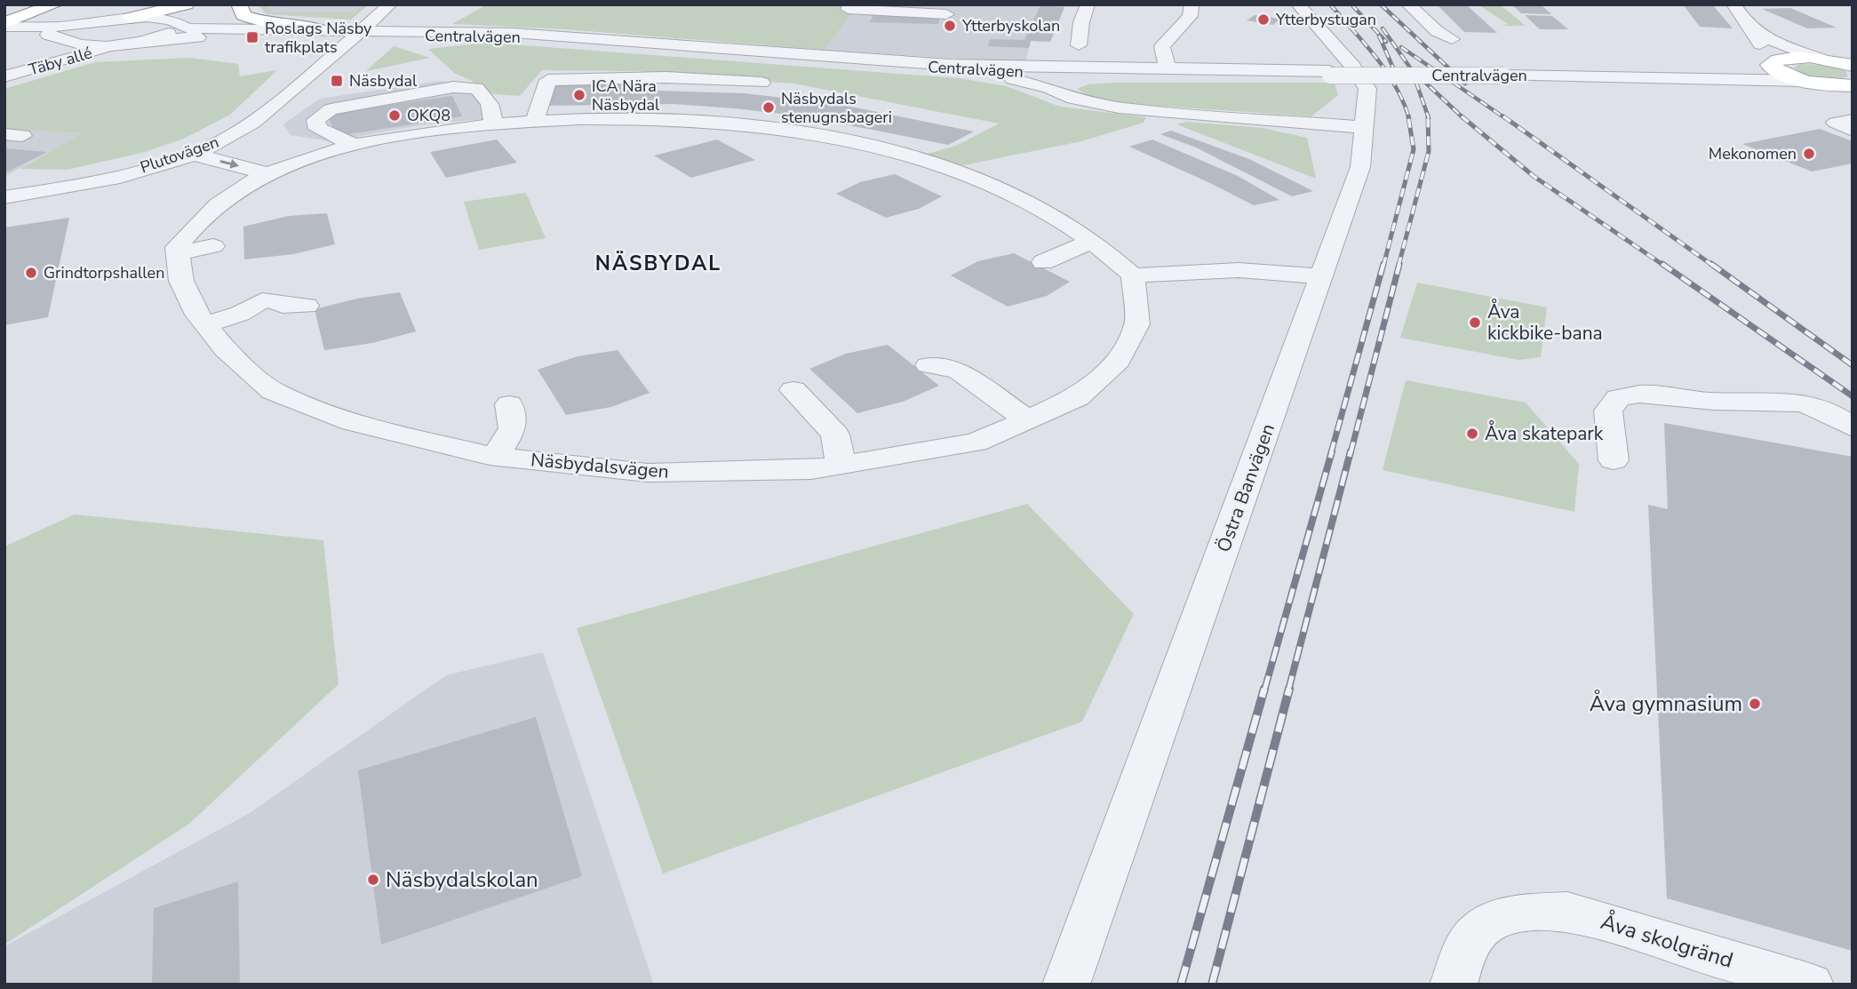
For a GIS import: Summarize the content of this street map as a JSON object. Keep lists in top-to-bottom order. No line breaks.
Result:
{"streets":{"street":["Centralvägen","Täby allé","Plutovägen","Näsbydalsvägen","Östra Banvägen","Åva skolgränd"]},"crossings":[["Centralvägen","Täby allé"],["Centralvägen","Plutovägen"]],"districts":["NÄSBYDAL"],"places":{"other":["Ytterbystugan","Ytterbyskolan","ICA Nära Näsbydal","Näsbydals stenugnsbageri","OKQ8","Mekonomen","Grindtorpshallen","Åva kickbike-bana","Åva skatepark","Åva gymnasium","Näsbydalskolan"],"transit":["Roslags Näsby trafikplats","Näsbydal"]}}
